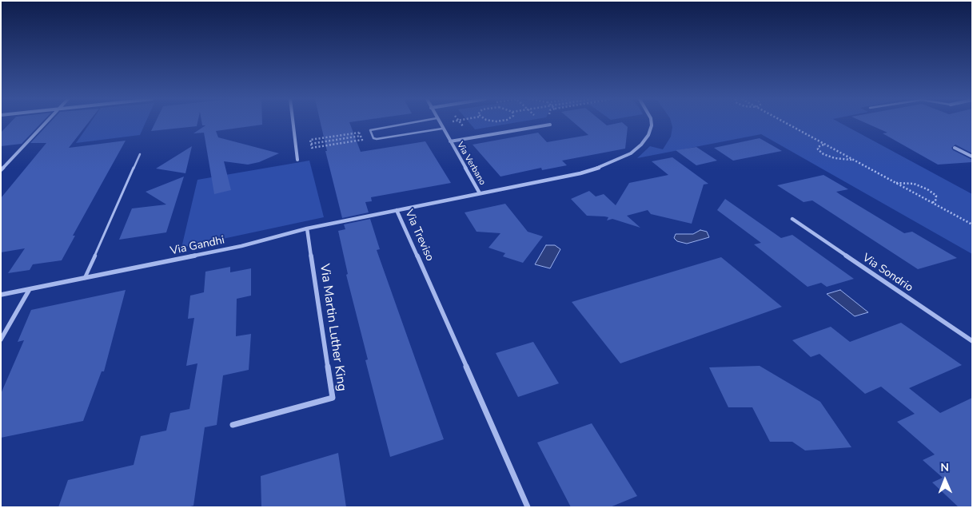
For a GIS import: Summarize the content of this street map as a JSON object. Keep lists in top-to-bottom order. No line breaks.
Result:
{"streets":{"street":["Via Verbano","Via Treviso","Via Gandhi","Via Sondrio","Via Martin Luther King"]},"crossings":[["Via Verbano","Via Treviso"],["Via Treviso","Via Gandhi"],["Via Gandhi","Via Martin Luther King"]],"north":"top"}
